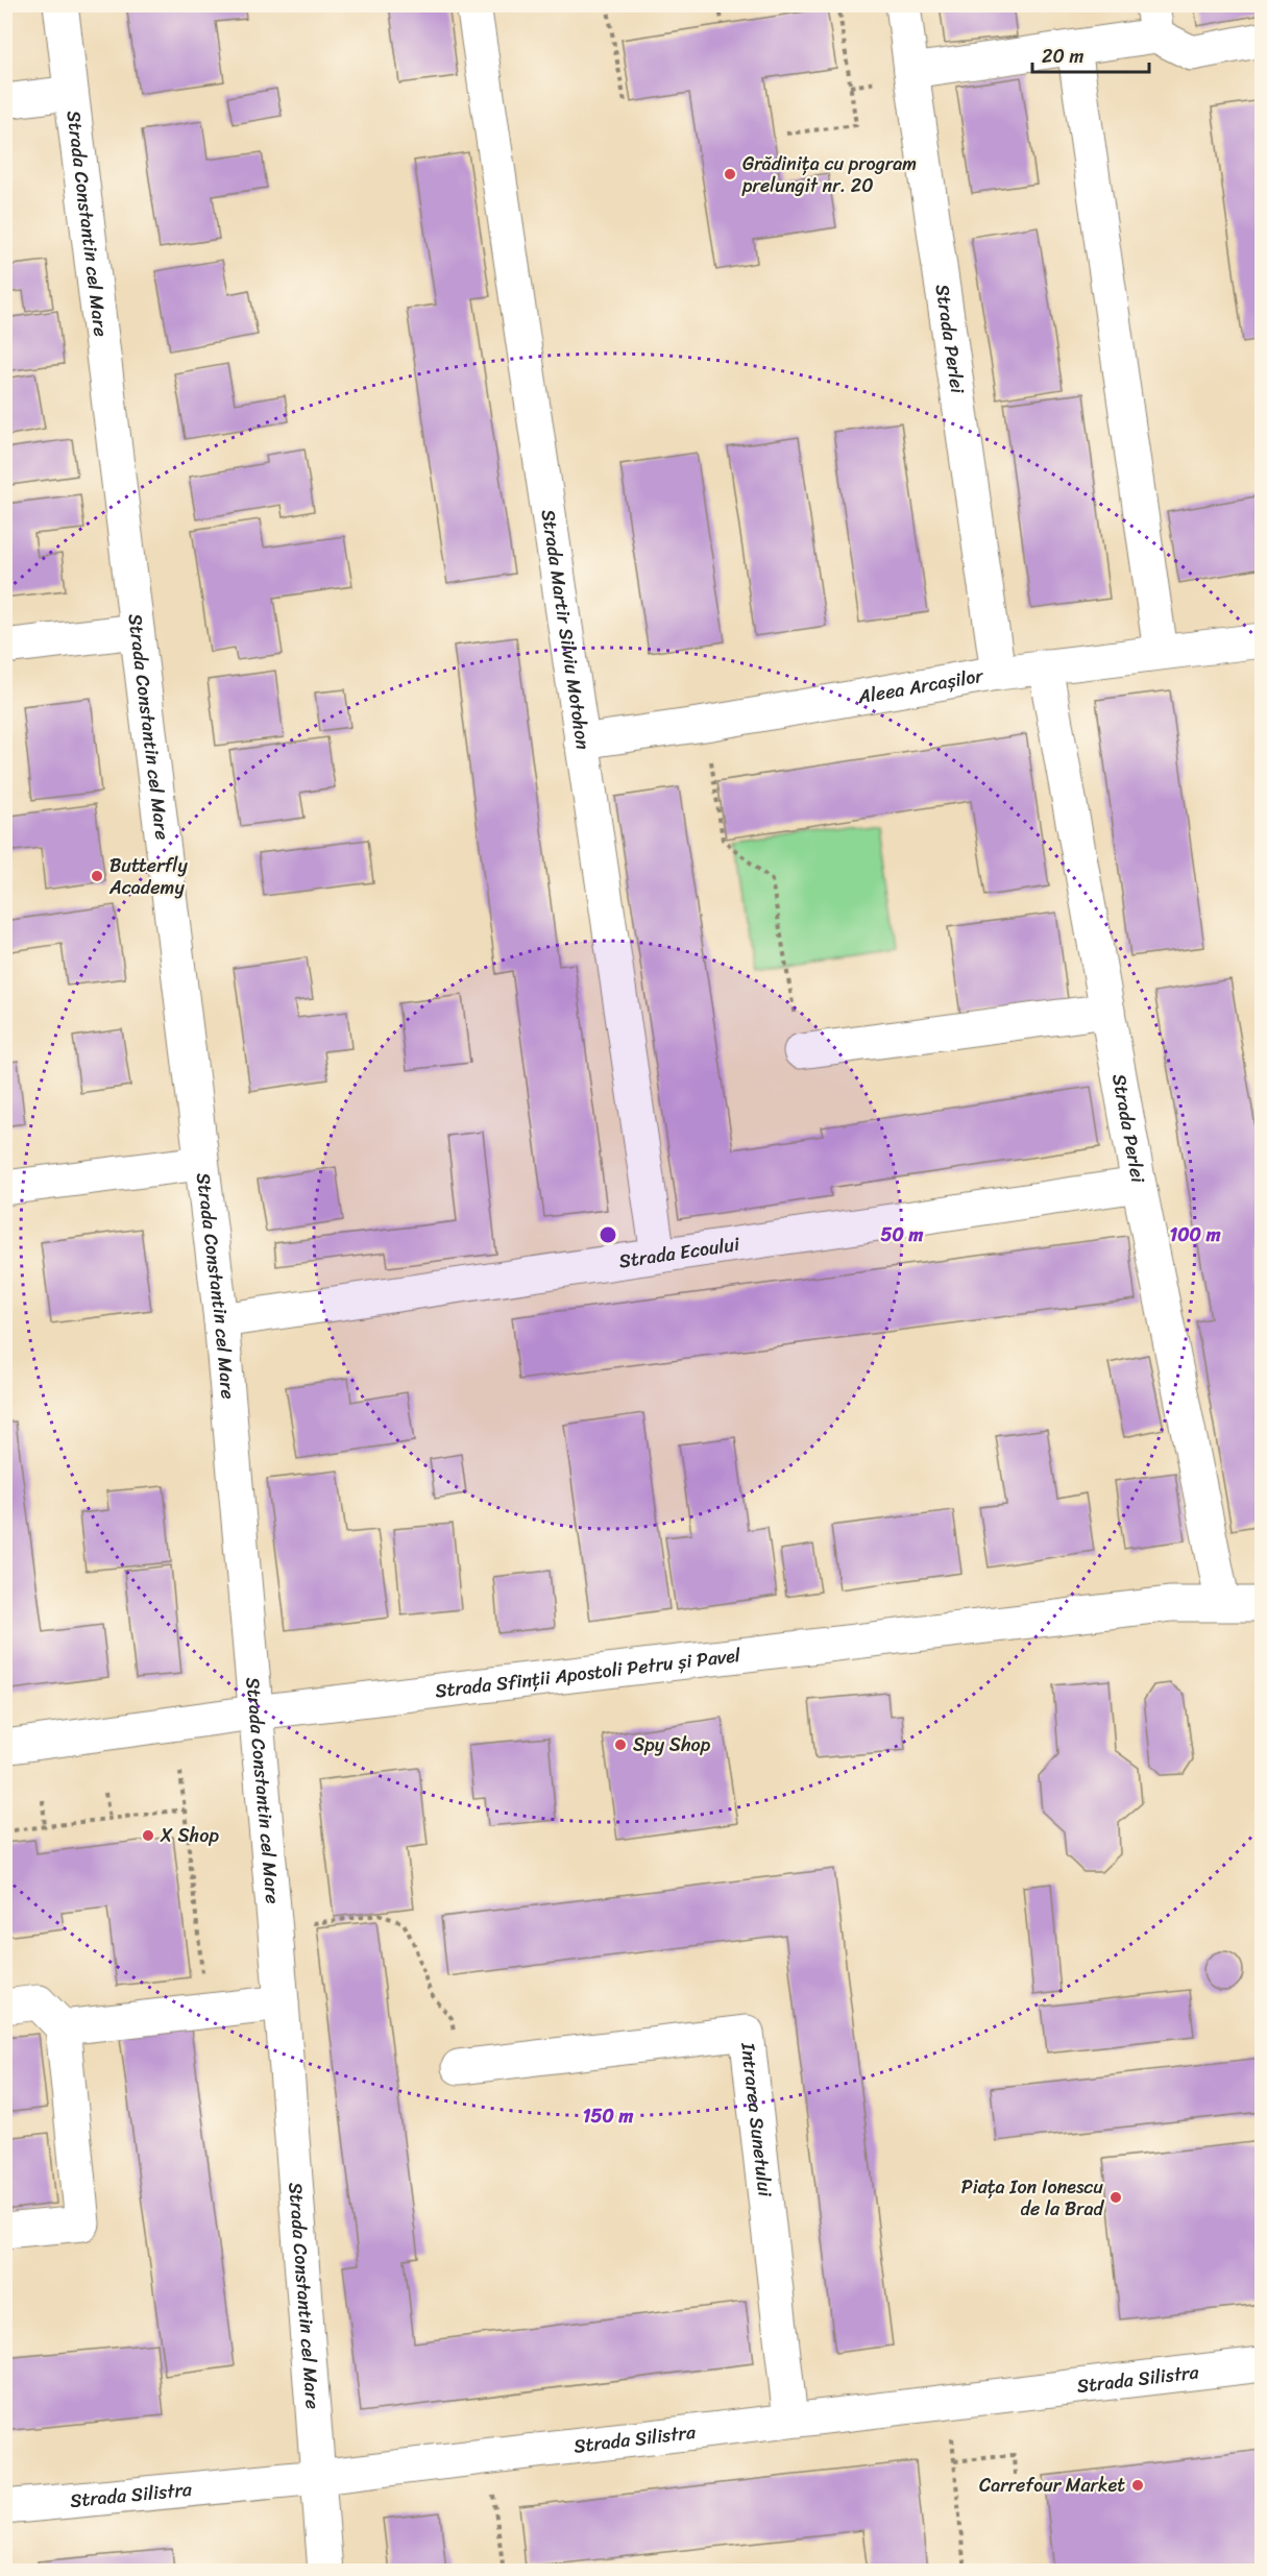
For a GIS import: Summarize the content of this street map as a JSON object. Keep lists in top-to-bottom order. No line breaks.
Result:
{"streets":{"street":["Strada Constantin cel Mare","Strada Perlei","Strada Martir Silviu Motohon","Aleea Arcașilor","Strada Ecoului","Strada Sfinții Apostoli Petru și Pavel","Intrarea Sunetului","Strada Silistra"]},"crossings":[["Strada Constantin cel Mare","Strada Ecoului"],["Strada Constantin cel Mare","Strada Sfinții Apostoli Petru și Pavel"],["Strada Constantin cel Mare","Strada Silistra"],["Strada Perlei","Aleea Arcașilor"],["Strada Perlei","Strada Ecoului"],["Strada Perlei","Strada Sfinții Apostoli Petru și Pavel"],["Strada Martir Silviu Motohon","Aleea Arcașilor"],["Strada Martir Silviu Motohon","Strada Ecoului"],["Intrarea Sunetului","Strada Silistra"]],"places":["Grădinița cu program prelungit nr. 20","Butterfly Academy","Spy Shop","X Shop","Piața Ion Ionescu de la Brad","Carrefour Market"],"scale_bar":"20 m","rings":["50 m","100 m","150 m"]}
